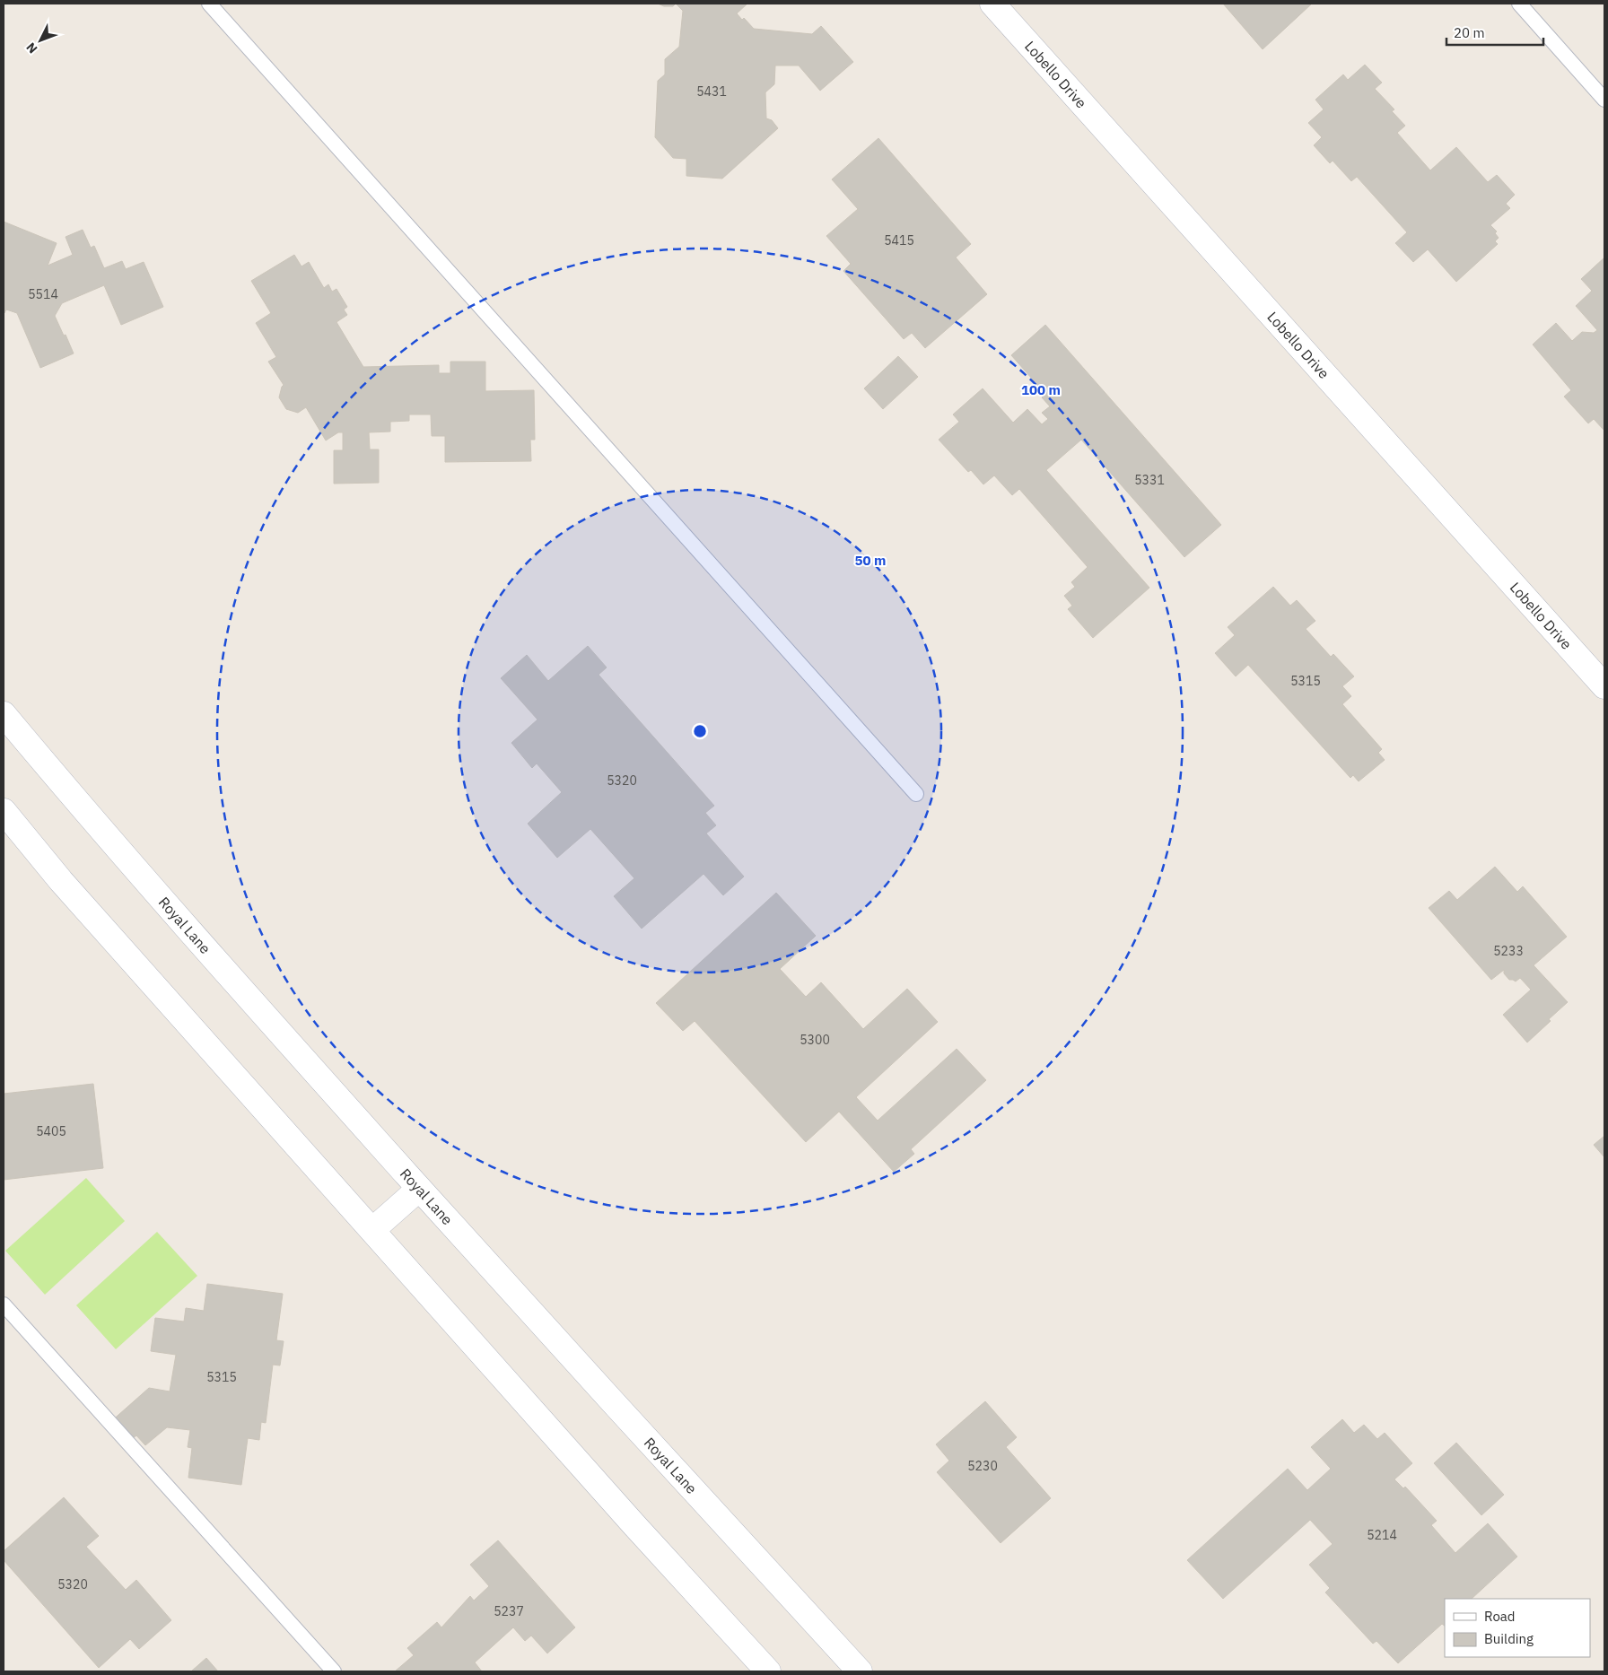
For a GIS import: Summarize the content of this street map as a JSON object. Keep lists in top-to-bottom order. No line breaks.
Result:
{"streets":{"main road":["Lobello Drive","Royal Lane"]},"house_numbers":["5431","5415","5514","5331","5315","5320","5233","5300","5405","5315","5230","5214","5320","5237"],"legend":["Road","Building"],"scale_bar":"20 m","north":"bottom left","rings":["100 m","50 m"]}
